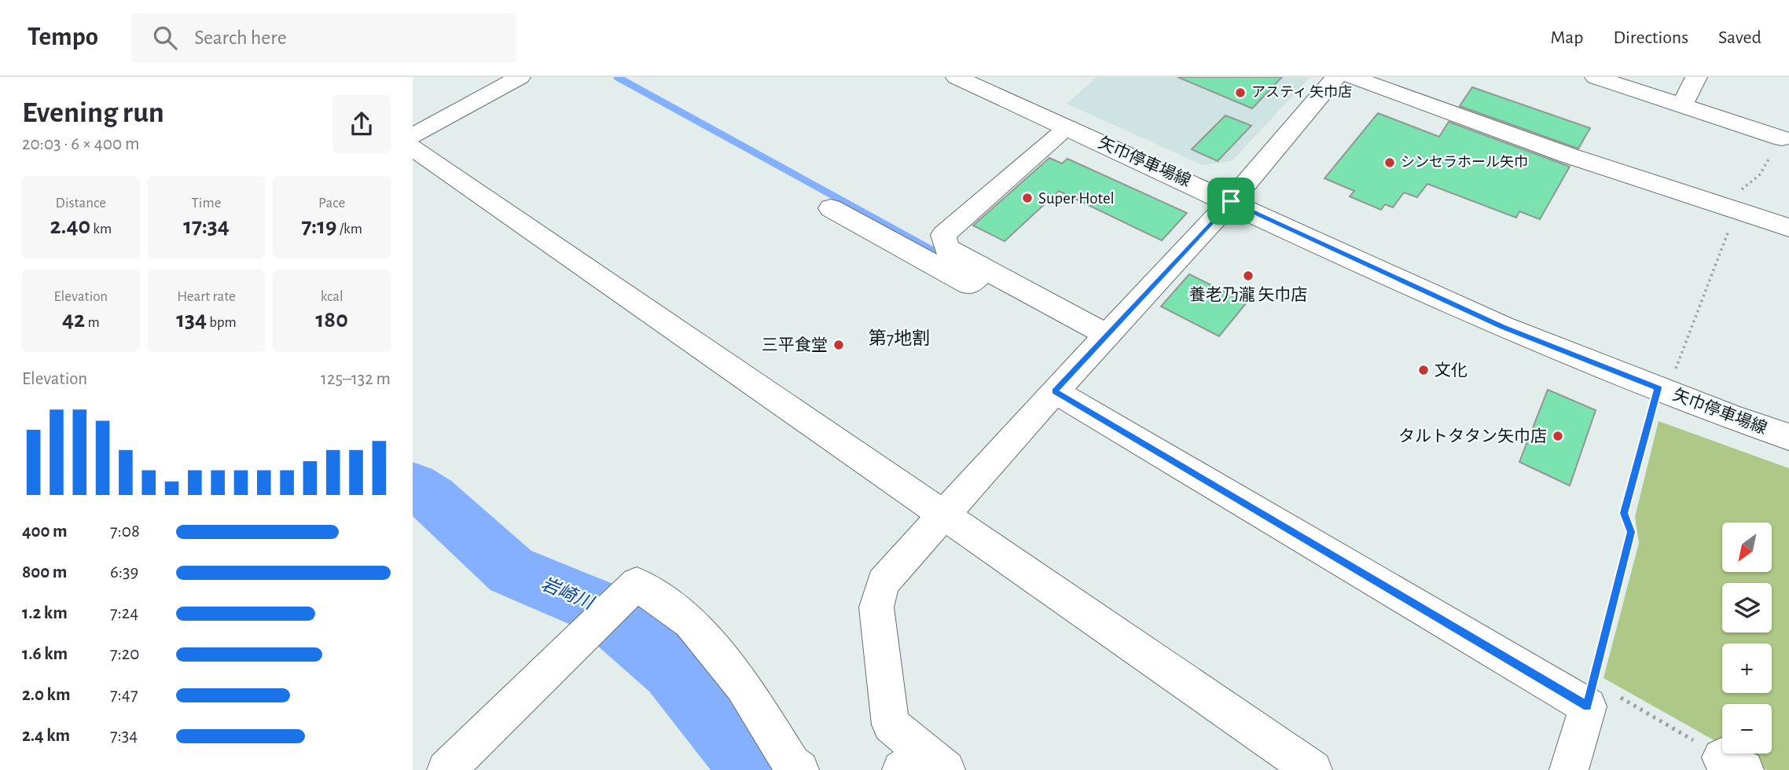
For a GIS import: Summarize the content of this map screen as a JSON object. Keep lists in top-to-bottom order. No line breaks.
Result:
{"streets":{"street":["矢巾停車場線"]},"districts":["第7地割"],"water":["岩崎川"],"places":["アスティ 矢巾店","シンセラホール矢巾","Super Hotel","養老乃瀧 矢巾店","三平食堂","文化","タルトタタン矢巾店"],"north":"bottom left","page":{"header":"Tempo","search":"Search here","nav":["Map","Directions","Saved"],"heading":["Evening run","20:03 · 6 × 400 m"],"stats":[["Distance","2.40 km"],["Time","17:34"],["Pace","7:19 /km"],["Elevation","42 m"],["Heart rate","134 bpm"],["kcal","180"]],"chart":["Elevation","125–132 m"],"list":[{"name":"400 m","note":"7:08"},{"name":"800 m","note":"6:39"},{"name":"1.2 km","note":"7:24"},{"name":"1.6 km","note":"7:20"},{"name":"2.0 km","note":"7:47"},{"name":"2.4 km","note":"7:34"}],"map_buttons":["+","−"]}}
